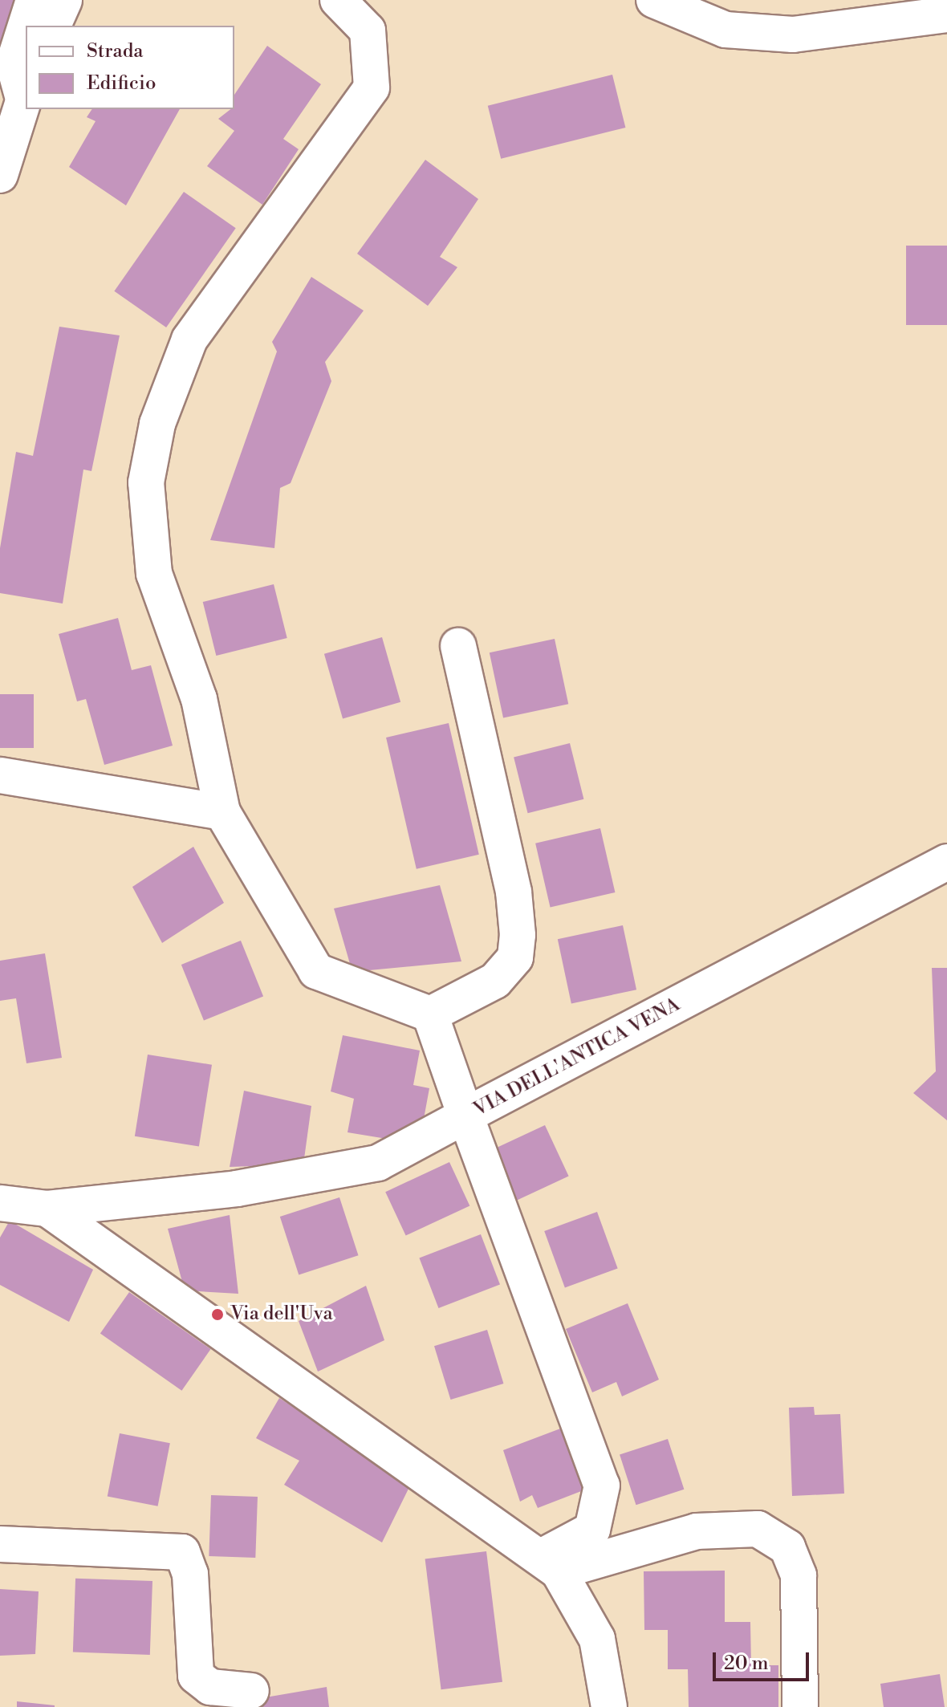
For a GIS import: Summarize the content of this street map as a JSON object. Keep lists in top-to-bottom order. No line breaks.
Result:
{"streets":{"street":["VIA DELL'ANTICA VENA"]},"places":["Via dell'Uva"],"legend":["Strada","Edificio"],"scale_bar":"20 m"}
